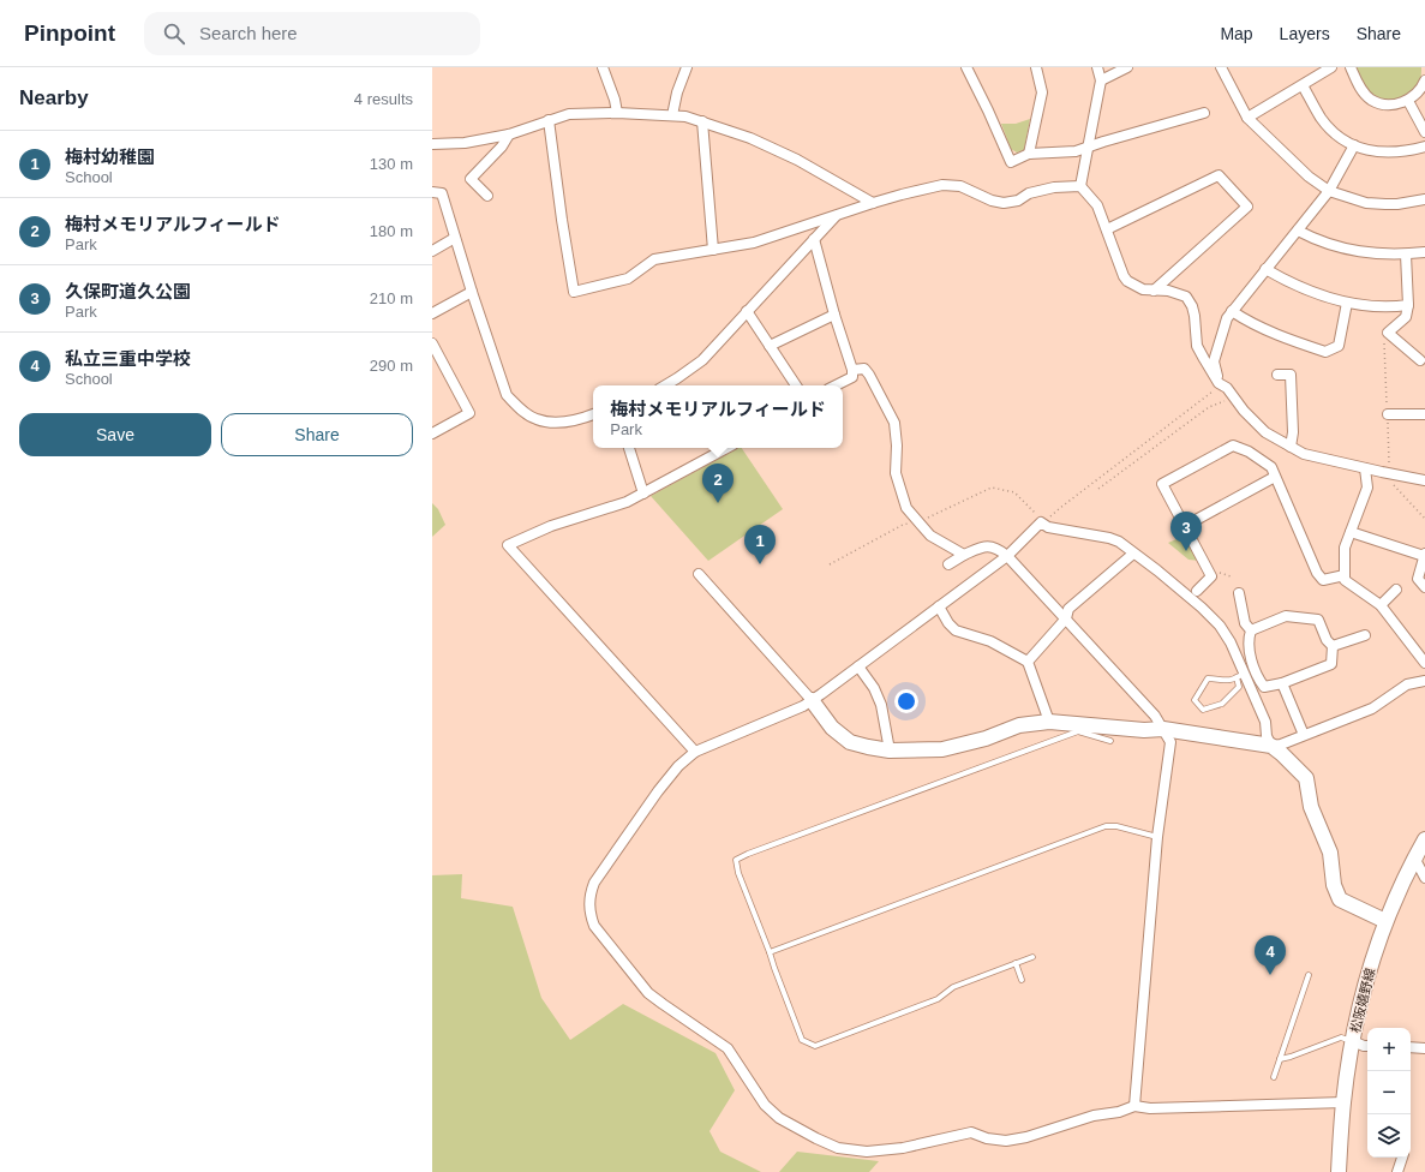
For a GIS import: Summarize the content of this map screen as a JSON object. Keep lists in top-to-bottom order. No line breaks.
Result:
{"streets":{"street":["松阪嬉野線"]},"page":{"header":"Pinpoint","search":"Search here","nav":["Map","Layers","Share"],"heading":["Nearby","4 results"],"list":[{"mark":"1","name":"梅村幼稚園","note":"School","value":"130 m"},{"mark":"2","name":"梅村メモリアルフィールド","note":"Park","value":"180 m"},{"mark":"3","name":"久保町道久公園","note":"Park","value":"210 m"},{"mark":"4","name":"私立三重中学校","note":"School","value":"290 m"}],"popup":["梅村メモリアルフィールド","Park"],"buttons":["Save","Share"],"pins":["2","3","1","4"],"map_buttons":["+","−"]}}
